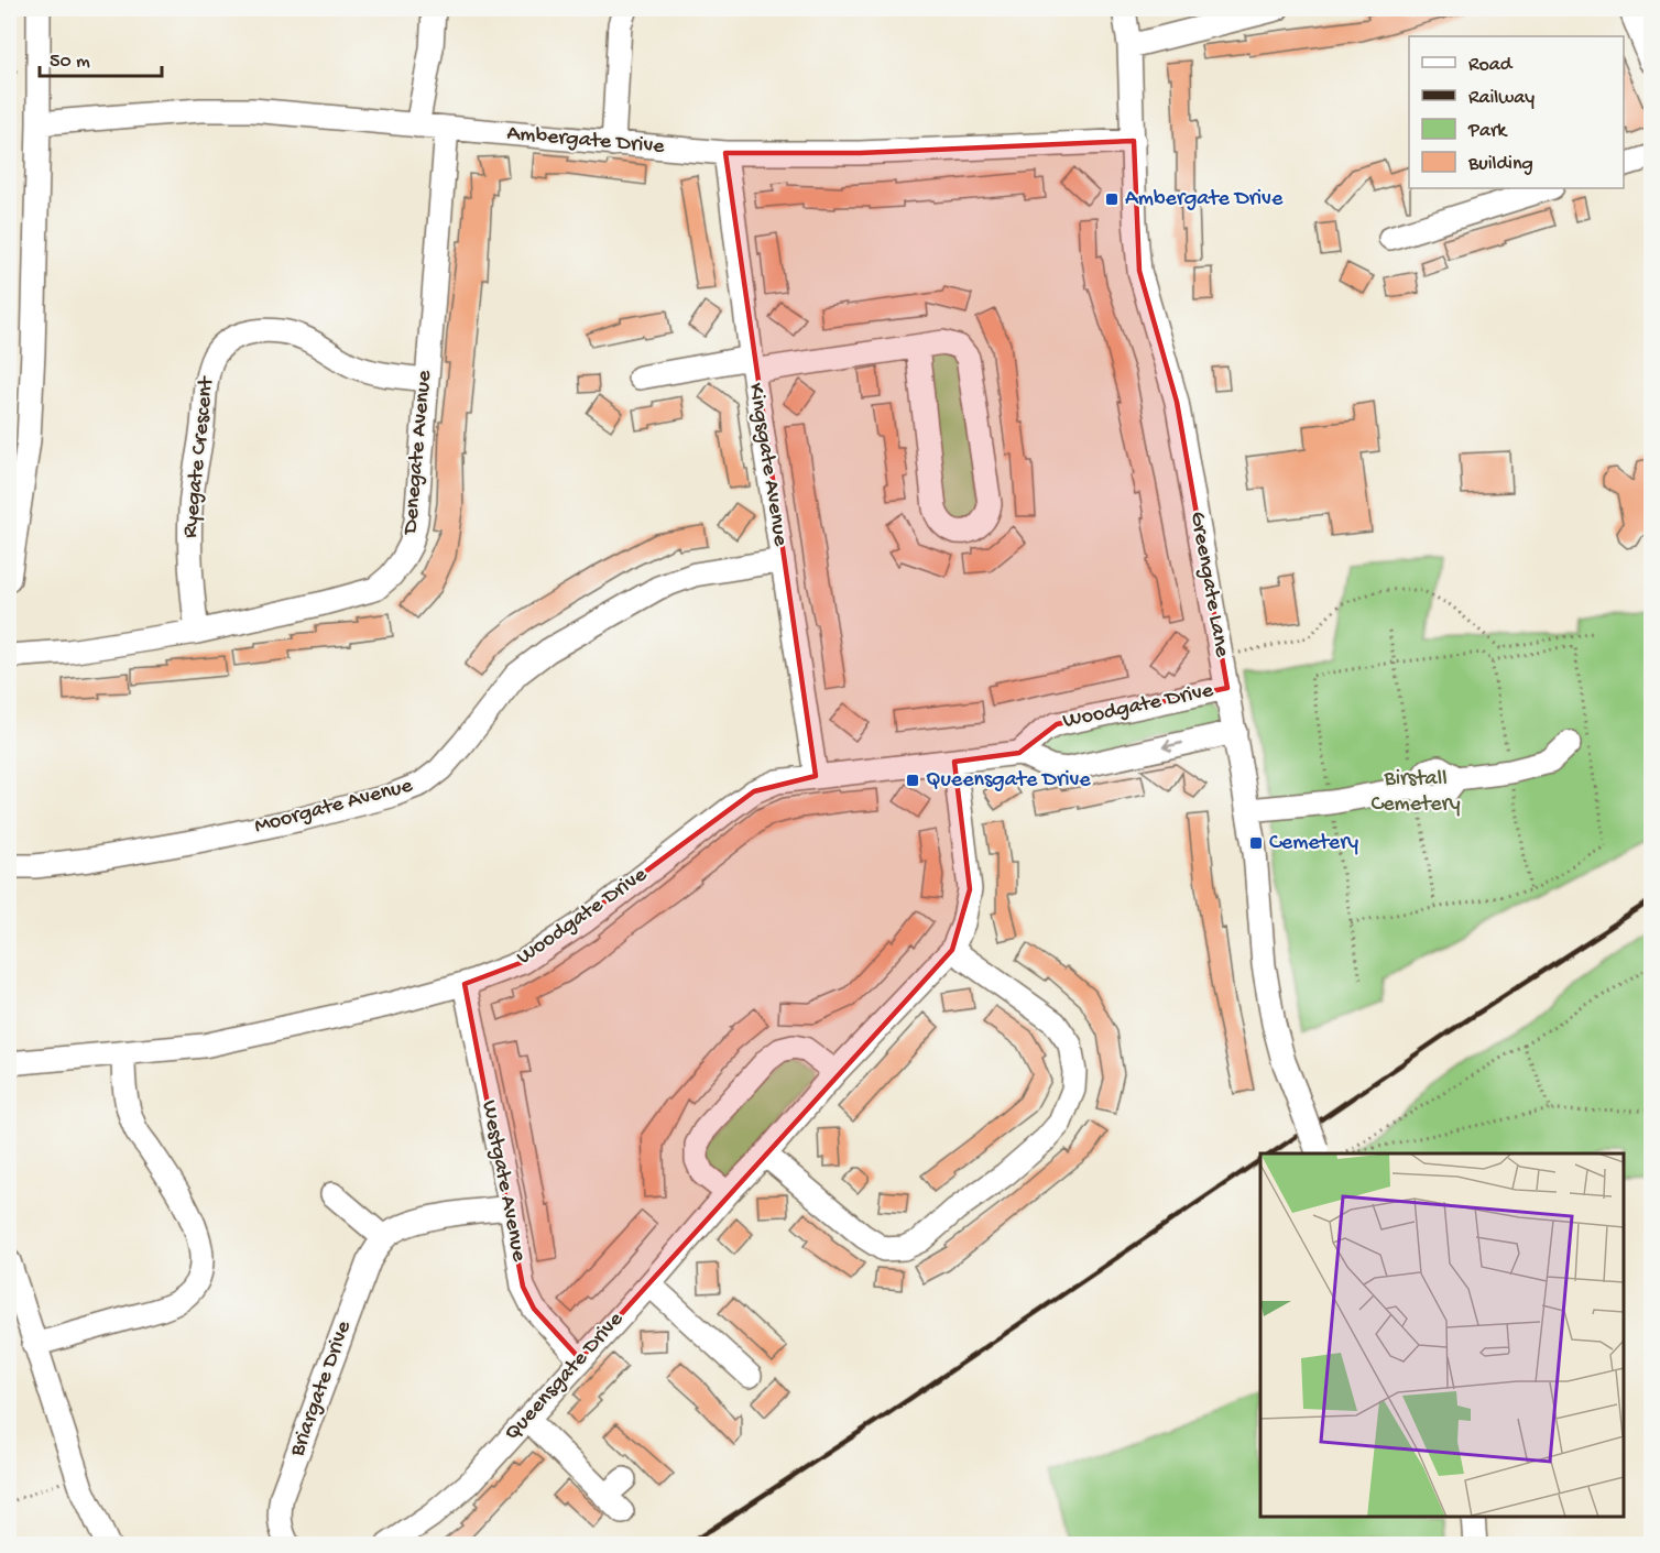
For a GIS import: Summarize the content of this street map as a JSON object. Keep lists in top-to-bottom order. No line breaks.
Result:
{"streets":{"street":["Ambergate Drive","Denegate Avenue","Ryegate Crescent","Kingsgate Avenue","Greengate Lane","Woodgate Drive","Moorgate Avenue","Westgate Avenue","Queensgate Drive","Briargate Drive"]},"crossings":[["Ambergate Drive","Denegate Avenue"],["Ambergate Drive","Kingsgate Avenue"],["Ambergate Drive","Greengate Lane"],["Denegate Avenue","Ryegate Crescent"],["Kingsgate Avenue","Woodgate Drive"],["Kingsgate Avenue","Moorgate Avenue"],["Greengate Lane","Woodgate Drive"],["Woodgate Drive","Westgate Avenue"],["Woodgate Drive","Queensgate Drive"],["Westgate Avenue","Queensgate Drive"]],"parks":["Birstall Cemetery"],"places":{"transit":["Ambergate Drive","Queensgate Drive","Cemetery"]},"legend":["Road","Railway","Park","Building"],"scale_bar":"50 m"}
